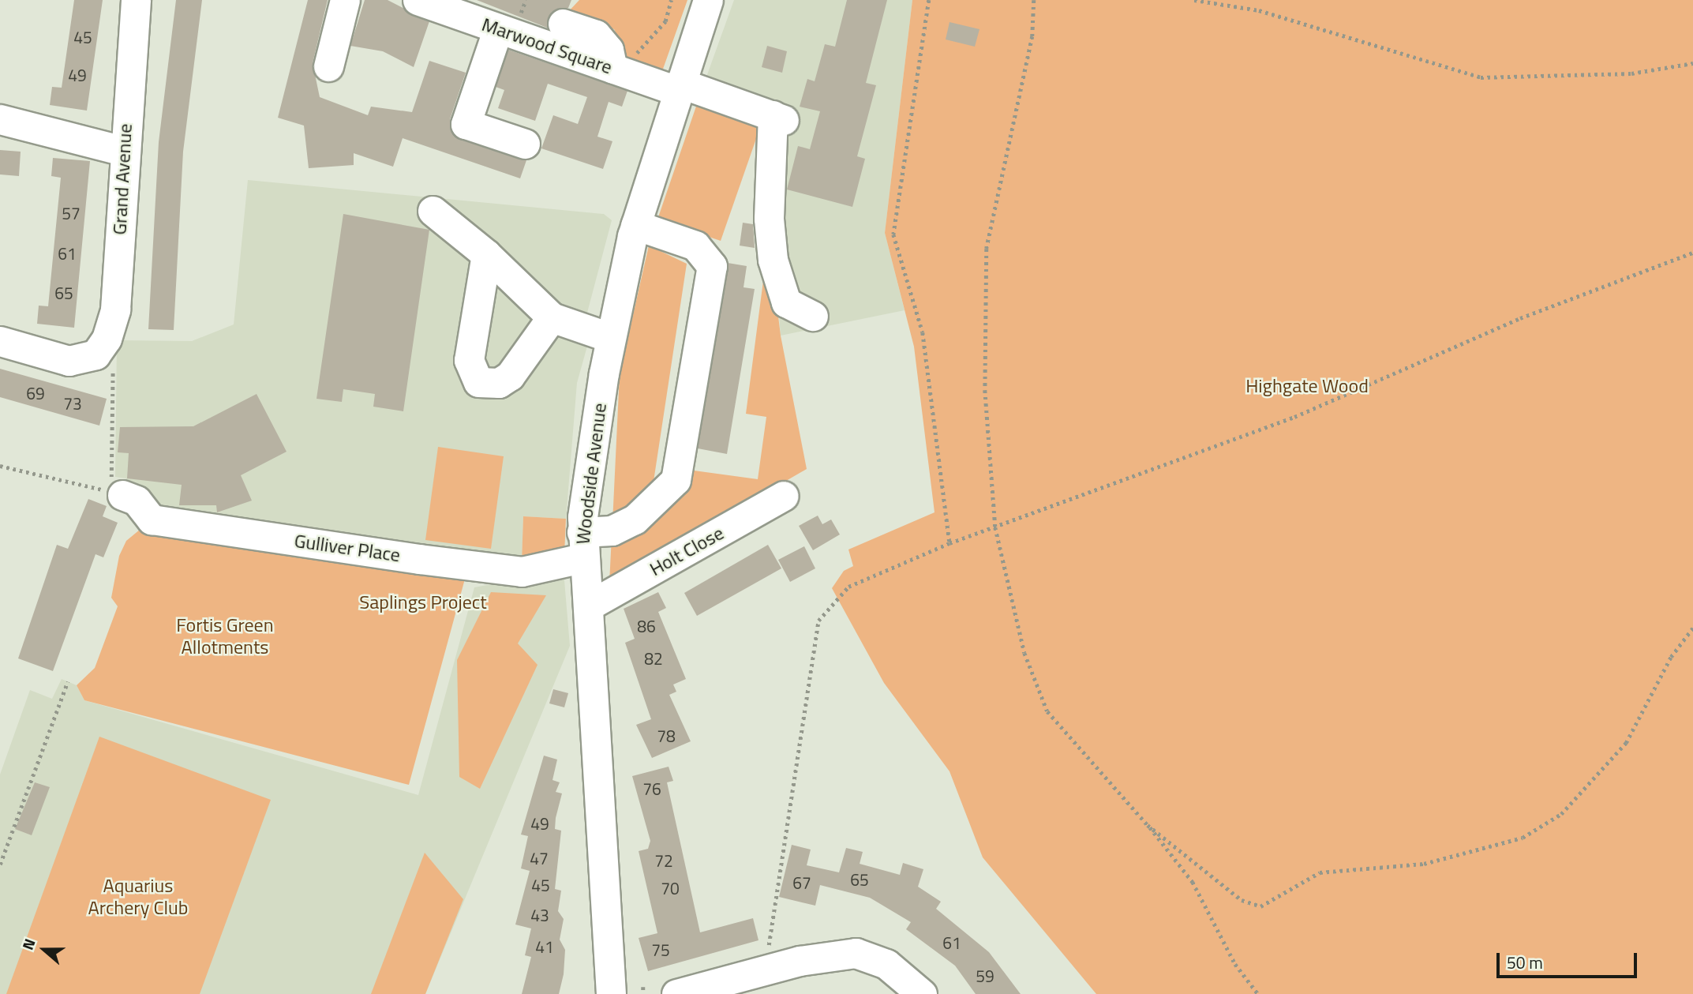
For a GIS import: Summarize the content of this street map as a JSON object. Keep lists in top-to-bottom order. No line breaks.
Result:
{"streets":{"street":["Marwood Square","Grand Avenue","Woodside Avenue","Gulliver Place","Holt Close"]},"crossings":[["Marwood Square","Woodside Avenue"],["Woodside Avenue","Gulliver Place"],["Woodside Avenue","Holt Close"]],"parks":["Highgate Wood","Saplings Project","Fortis Green Allotments","Aquarius Archery Club"],"house_numbers":["45","49","57","61","65","69","73","86","82","78","76","49","47","72","65","67","45","70","43","61","41","75","59"],"scale_bar":"50 m","north":"left"}
